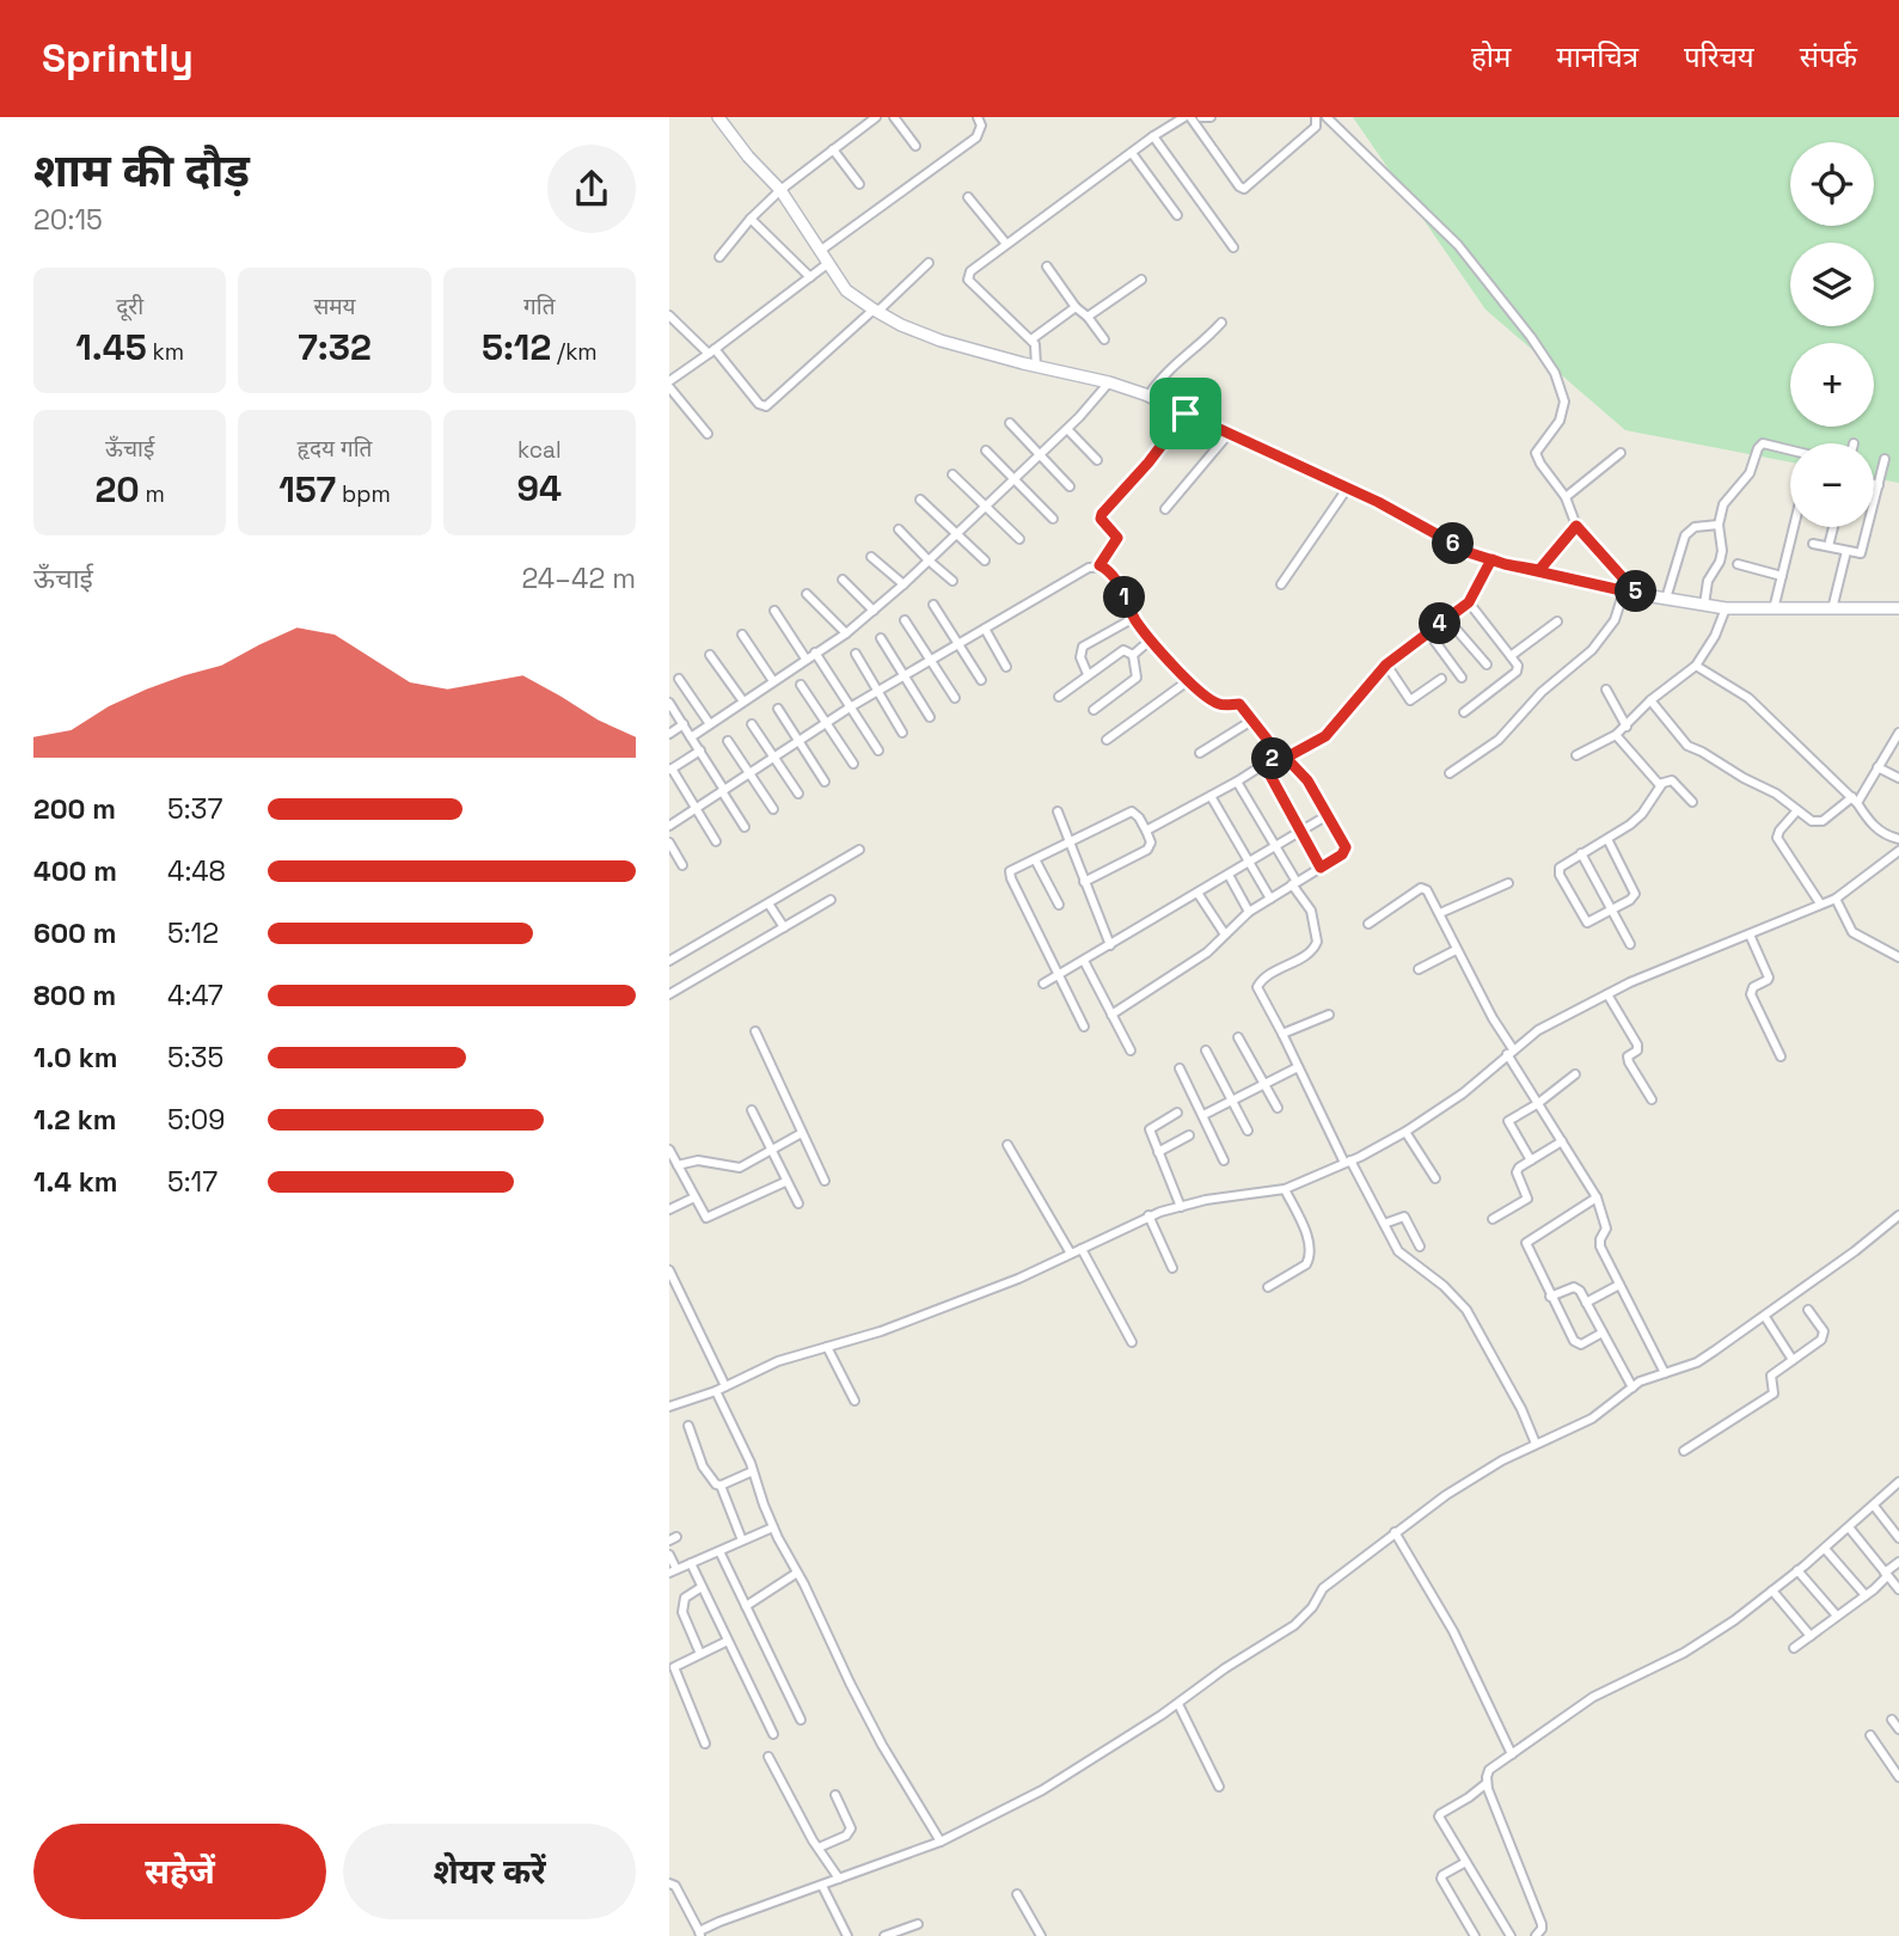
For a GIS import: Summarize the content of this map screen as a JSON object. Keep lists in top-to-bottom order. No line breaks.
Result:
{"page":{"header":"Sprintly","nav":["होम","मानचित्र","परिचय","संपर्क"],"heading":["शाम की दौड़","20:15"],"map_buttons":["+","−"],"stats":[["दूरी","1.45 km"],["समय","7:32"],["गति","5:12 /km"],["ऊँचाई","20 m"],["हृदय गति","157 bpm"],["kcal","94"]],"pins":["6","5","1","4","2"],"chart":["ऊँचाई","24–42 m"],"list":[{"name":"200 m","note":"5:37"},{"name":"400 m","note":"4:48"},{"name":"600 m","note":"5:12"},{"name":"800 m","note":"4:47"},{"name":"1.0 km","note":"5:35"},{"name":"1.2 km","note":"5:09"},{"name":"1.4 km","note":"5:17"}],"buttons":["सहेजें","शेयर करें"]}}
